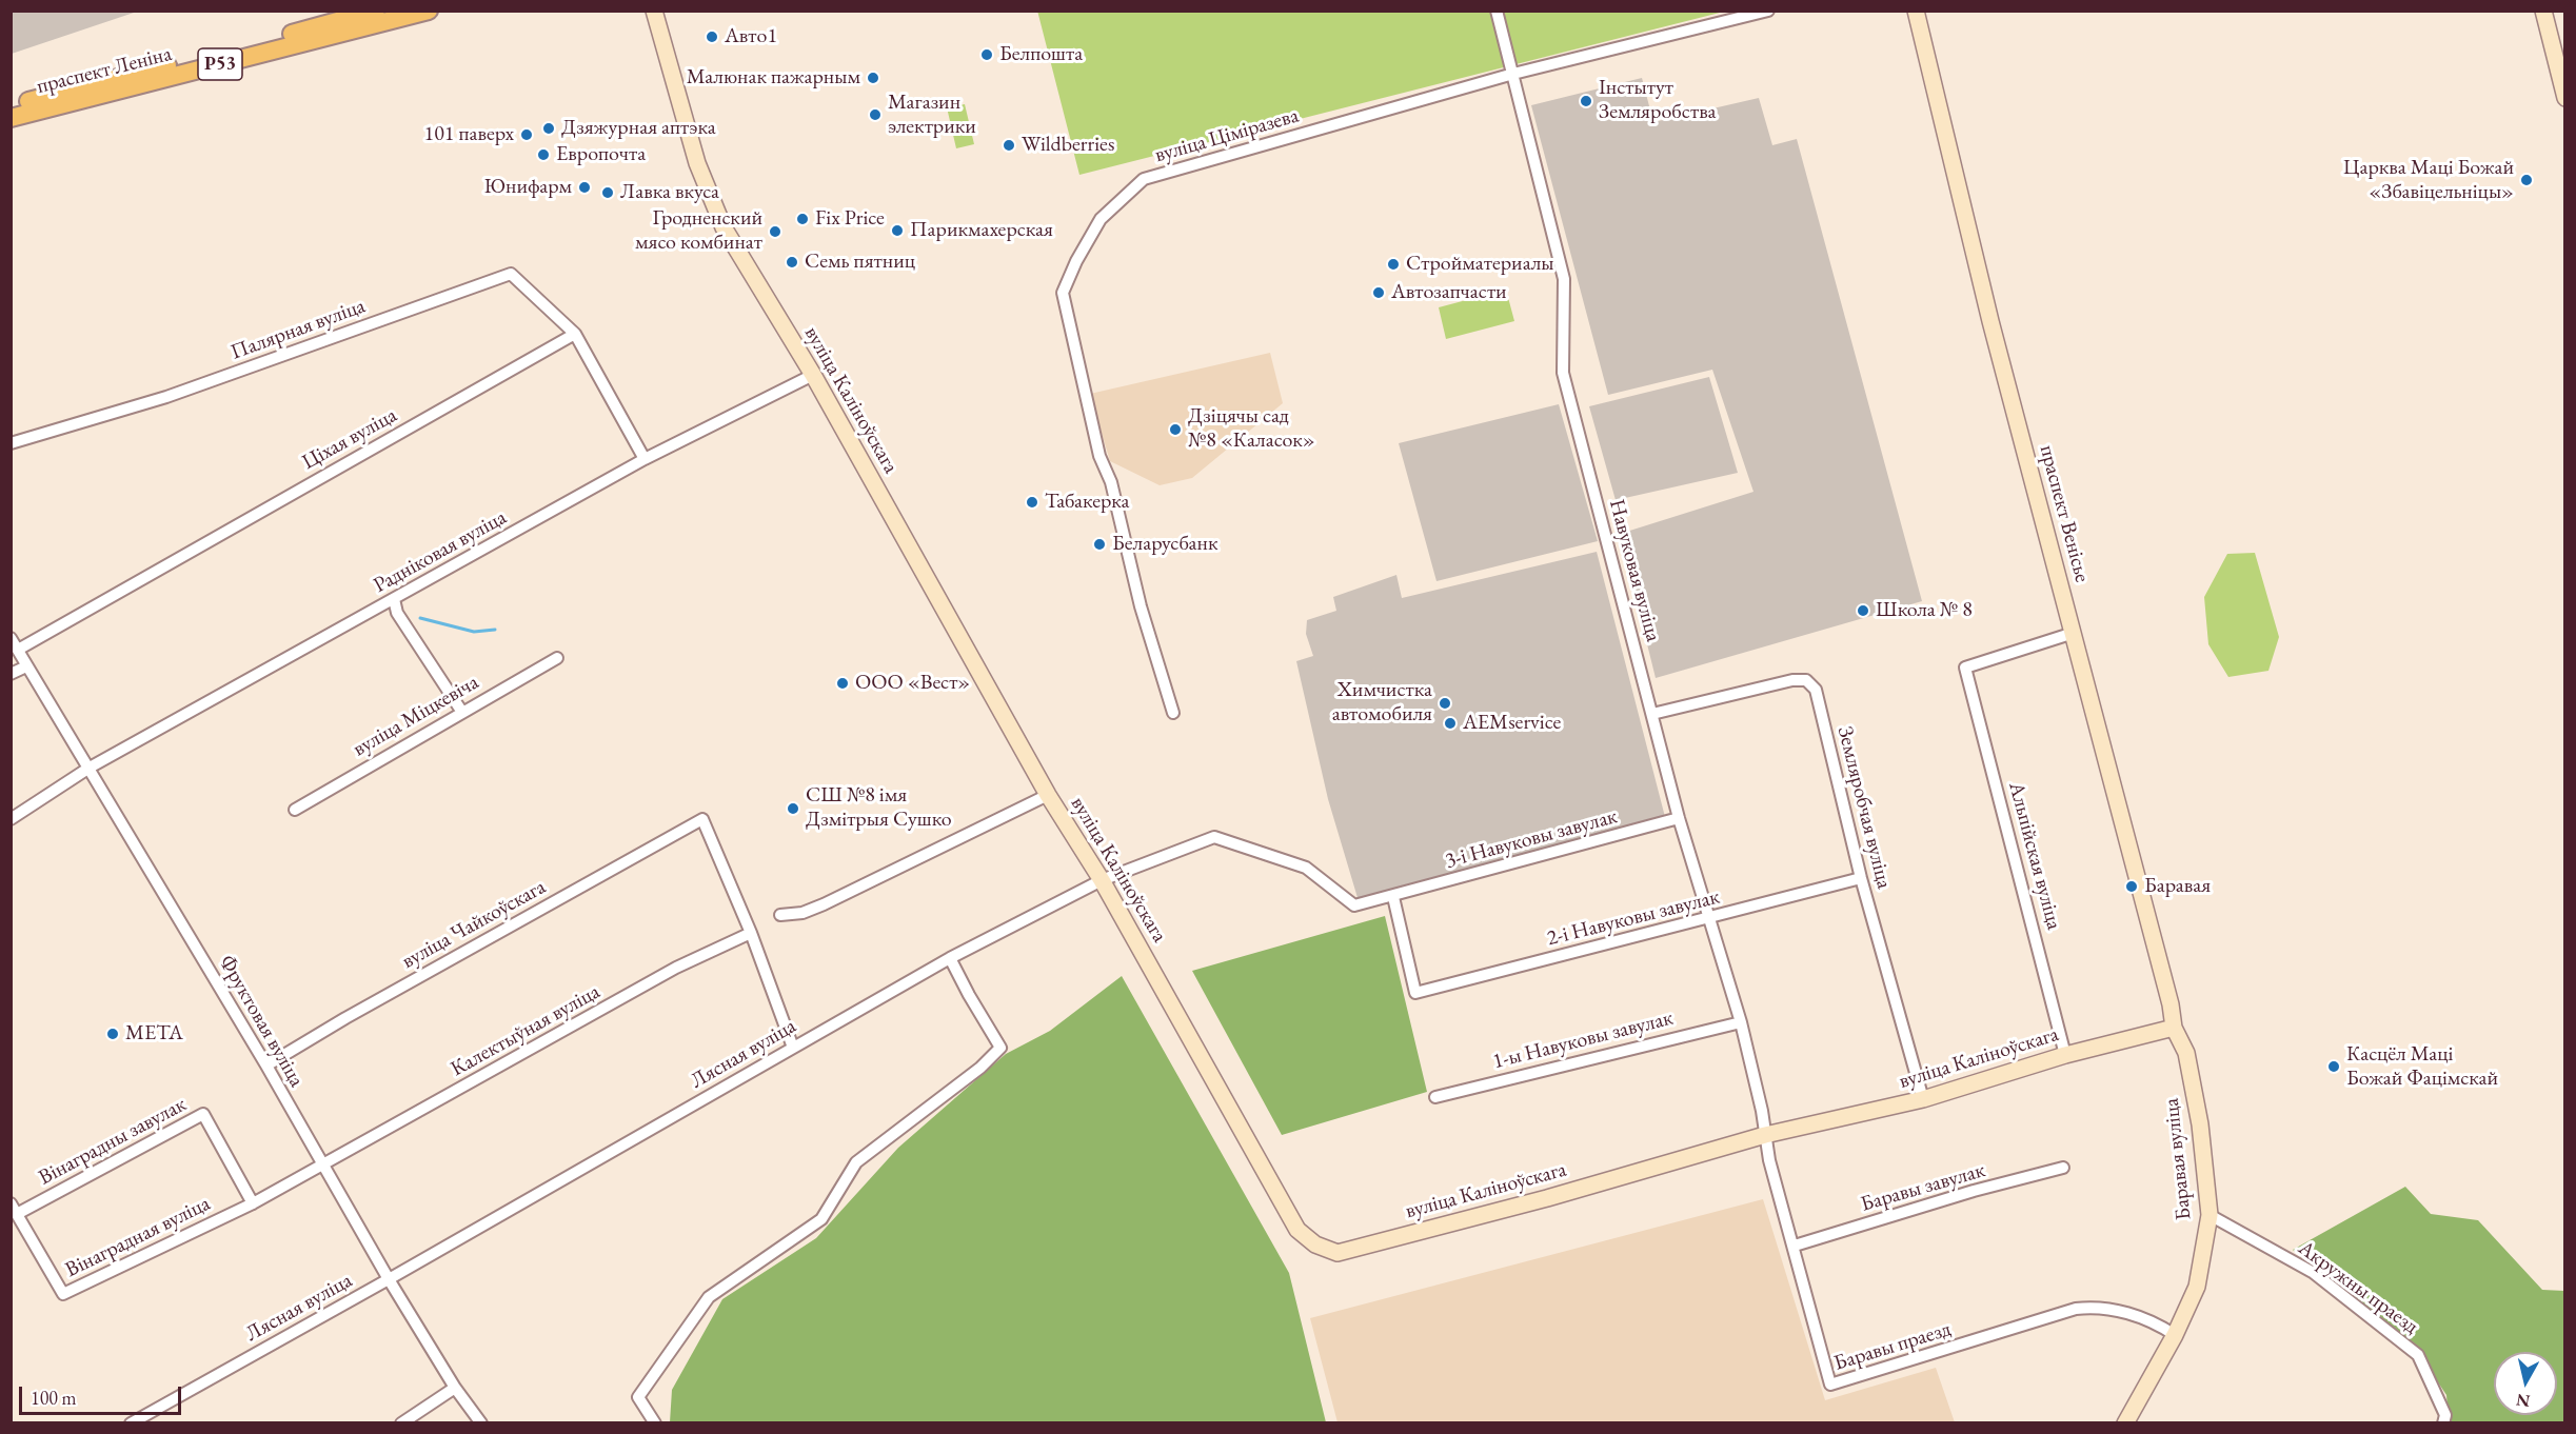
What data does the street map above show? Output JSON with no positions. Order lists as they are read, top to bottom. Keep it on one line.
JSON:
{"streets":{"main road":["Р53","праспект Леніна"],"street":["вуліца Ціміразева","Палярная вуліца","вуліца Каліноўскага","Ціхая вуліца","праспект Венісье","Радніковая вуліца","Навуковая вуліца","вуліца Міцкевіча","Земляробчая вуліца","3-і Навуковы завулак","Альпійская вуліца","2-і Навуковы завулак","вуліца Чайкоўскага","Фруктовая вуліца","Калектыўная вуліца","1-ы Навуковы завулак","Лясная вуліца","Вінаградны завулак","Баравая вуліца","Баравы завулак","Вінаградная вуліца","Акружны праезд","Баравы праезд"]},"crossings":[["вуліца Ціміразева","Навуковая вуліца"],["Палярная вуліца","Ціхая вуліца"],["вуліца Каліноўскага","праспект Венісье"],["вуліца Каліноўскага","Радніковая вуліца"],["вуліца Каліноўскага","Навуковая вуліца"],["вуліца Каліноўскага","Земляробчая вуліца"],["вуліца Каліноўскага","Альпійская вуліца"],["вуліца Каліноўскага","Лясная вуліца"],["вуліца Каліноўскага","Баравая вуліца"],["вуліца Каліноўскага","Баравы праезд"],["Ціхая вуліца","Фруктовая вуліца"],["праспект Венісье","Альпійская вуліца"],["праспект Венісье","Баравая вуліца"],["Радніковая вуліца","Фруктовая вуліца"],["Навуковая вуліца","Земляробчая вуліца"],["Навуковая вуліца","3-і Навуковы завулак"],["Навуковая вуліца","2-і Навуковы завулак"],["Навуковая вуліца","1-ы Навуковы завулак"],["Навуковая вуліца","Баравы праезд"],["Земляробчая вуліца","2-і Навуковы завулак"],["3-і Навуковы завулак","2-і Навуковы завулак"],["3-і Навуковы завулак","Лясная вуліца"],["2-і Навуковы завулак","Лясная вуліца"],["вуліца Чайкоўскага","Фруктовая вуліца"],["вуліца Чайкоўскага","Калектыўная вуліца"],["Фруктовая вуліца","Калектыўная вуліца"],["Фруктовая вуліца","Лясная вуліца"],["Фруктовая вуліца","Вінаградная вуліца"],["Калектыўная вуліца","Вінаградная вуліца"],["Вінаградны завулак","Вінаградная вуліца"],["Баравая вуліца","Акружны праезд"],["Баравая вуліца","Баравы праезд"],["Баравы завулак","Баравы праезд"]],"places":["Авто1","Белпошта","Малюнак пажарным","Інстытут Земляробства","Магазин электрики","Дзяжурная аптэка","101 паверх","Wildberries","Европочта","Царква Маці Божай «Збавіцельніцы»","Юнифарм","Лавка вкуса","Fix Price","Парикмахерская","Гродненский мясо комбинат","Семь пятниц","Стройматериалы","Автозапчасти","Дзіцячы сад №8 «Каласок»","Табакерка","Беларусбанк","Школа № 8","ООО «Вест»","Химчистка автомобиля","AEMservice","СШ №8 імя Дзмітрыя Сушко","Баравая","МЕТА","Касцёл Маці Божай Фацімскай"],"scale_bar":"100 m","north":"bottom"}
